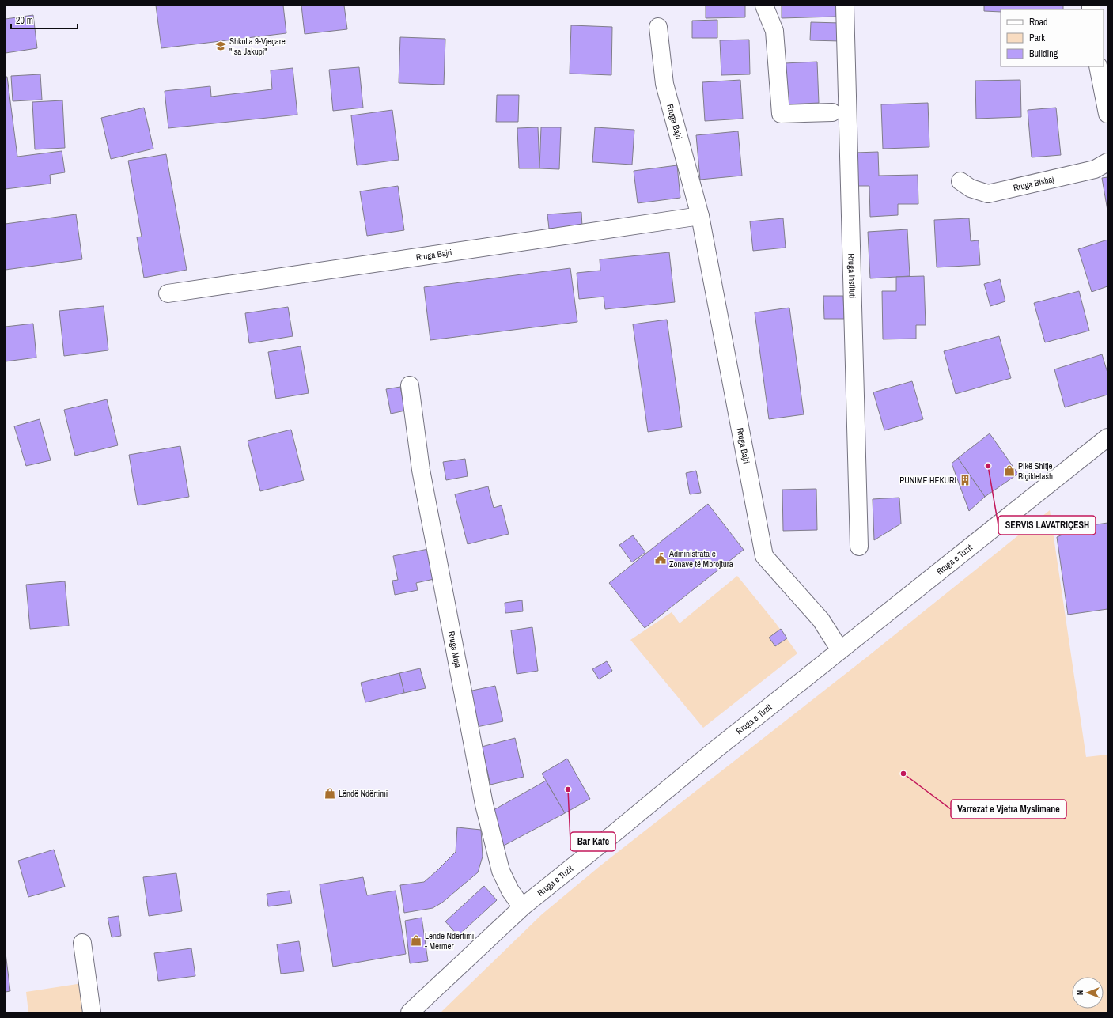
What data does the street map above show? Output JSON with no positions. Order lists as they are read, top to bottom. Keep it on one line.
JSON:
{"streets":{"street":["Rruga Bajri","Rruga Bishaj","Rruga Instituti","Rruga e Tuzit","Rruga Muja"]},"crossings":[["Rruga Bajri","Rruga e Tuzit"],["Rruga e Tuzit","Rruga Muja"]],"places":{"school or university":["Shkolla 9-Vjeçare \"Isa Jakupi\""],"other":["SERVIS LAVATRIÇESH","Varrezat e Vjetra Myslimane","Bar Kafe"],"shop":["Pikë Shitje Biçikletash","Lëndë Ndërtimi","Lëndë Ndërtimi - Mermer"],"building":["PUNIME HEKURI"],"public building":["Administrata e Zonave të Mbrojtura"]},"legend":["Road","Park","Building"],"scale_bar":"20 m","north":"left"}
